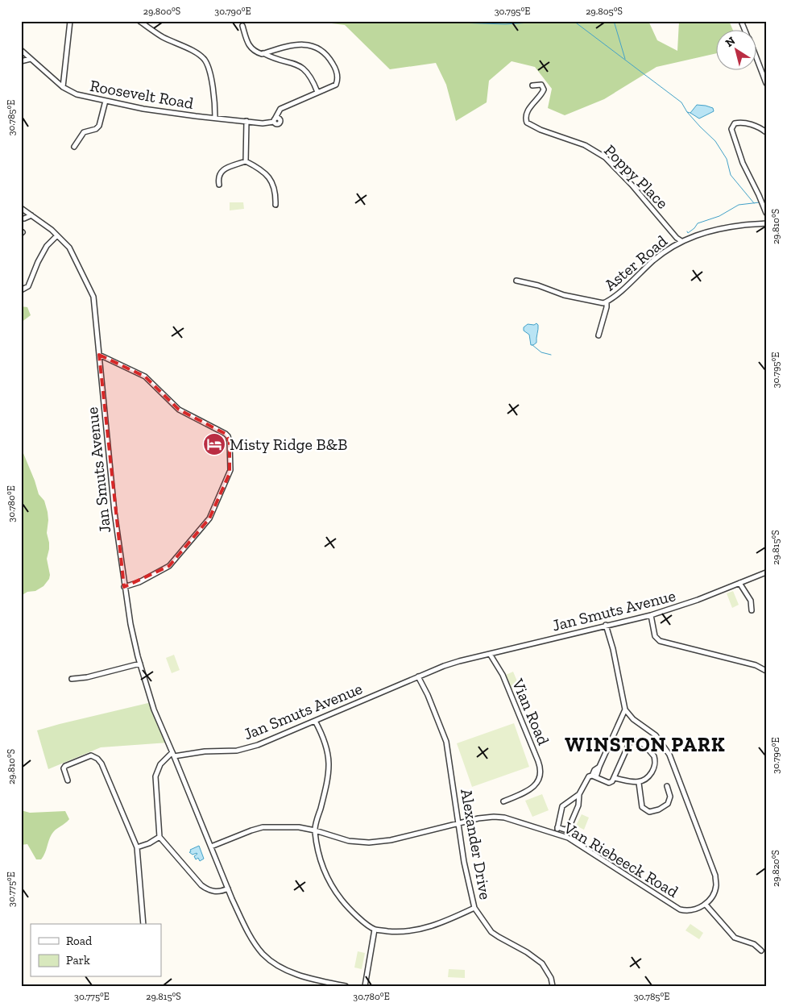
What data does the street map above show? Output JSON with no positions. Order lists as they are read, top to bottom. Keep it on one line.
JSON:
{"streets":{"street":["Roosevelt Road","Poppy Place","Aster Road","Jan Smuts Avenue","Vian Road","Alexander Drive","Van Riebeeck Road"]},"crossings":[["Poppy Place","Aster Road"],["Jan Smuts Avenue","Vian Road"],["Jan Smuts Avenue","Alexander Drive"],["Alexander Drive","Van Riebeeck Road"]],"districts":["WINSTON PARK"],"places":{"hotel":["Misty Ridge B&B"]},"legend":["Road","Park"],"north":"top left","coordinates":["29.800°S","30.790°E","30.795°E","29.805°S","30.785°E","29.810°S","30.780°E","29.815°S","29.820°S","30.775°E"]}
